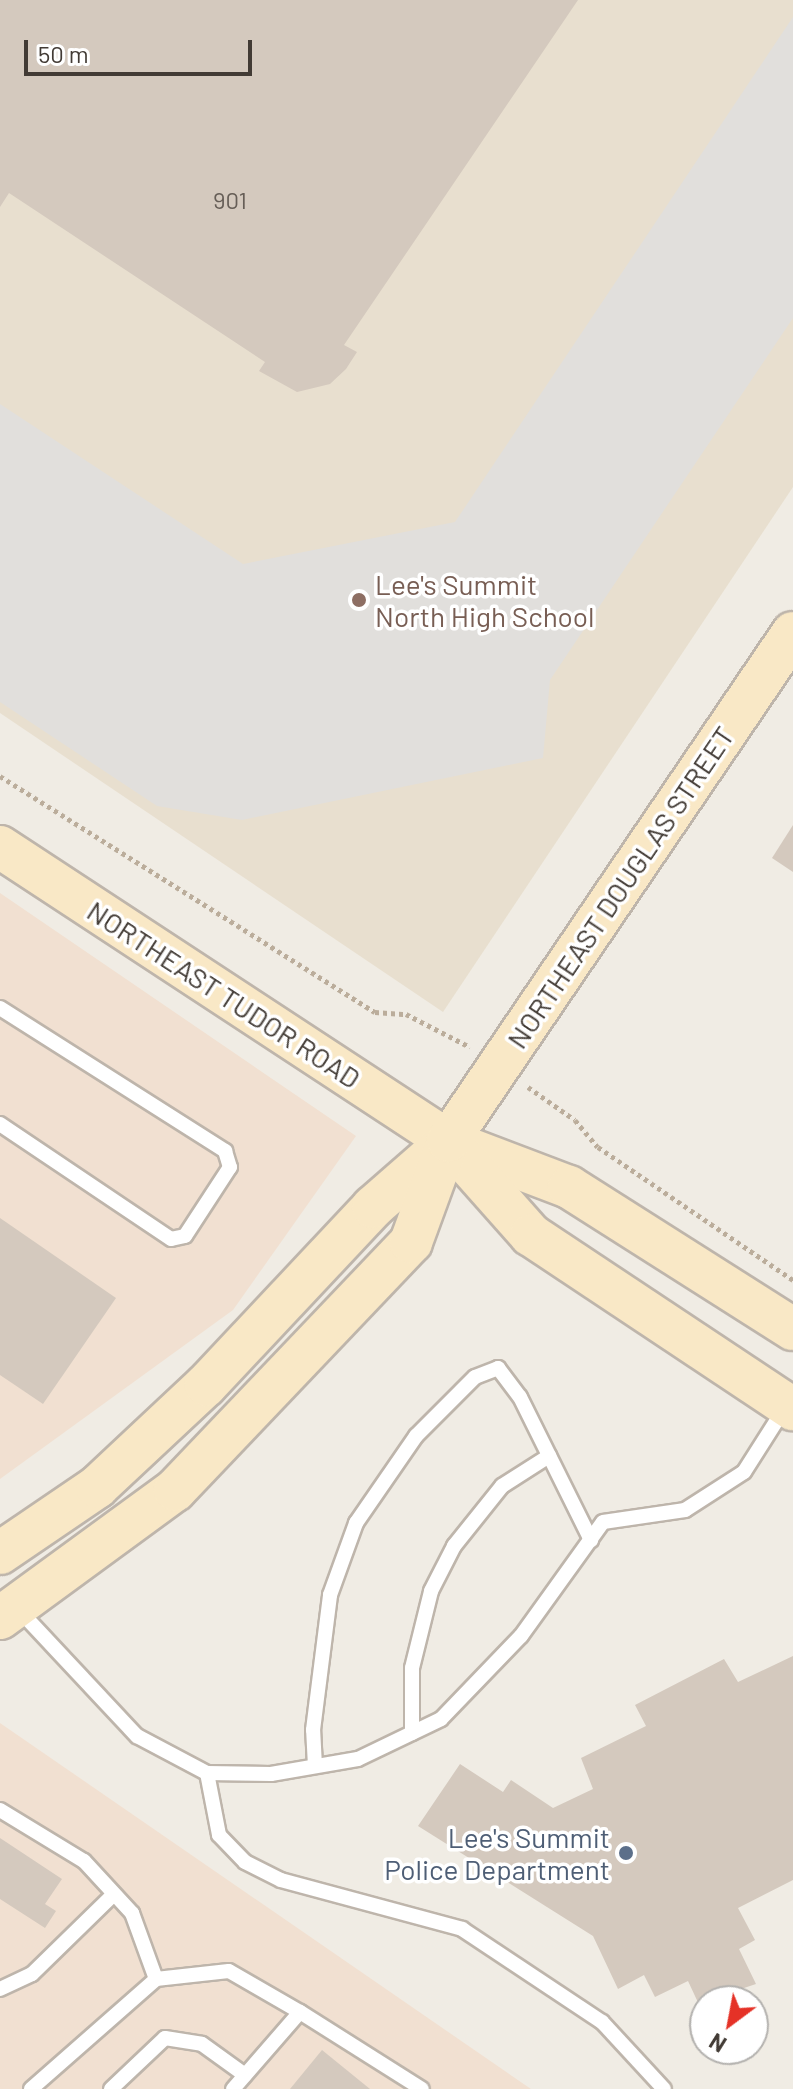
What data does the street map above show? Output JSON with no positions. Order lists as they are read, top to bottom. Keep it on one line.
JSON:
{"streets":{"main road":["NORTHEAST DOUGLAS STREET","NORTHEAST TUDOR ROAD"]},"crossings":[["NORTHEAST DOUGLAS STREET","NORTHEAST TUDOR ROAD"]],"places":["Lee's Summit North High School","Lee's Summit Police Department"],"house_numbers":["901"],"scale_bar":"50 m","north":"bottom left"}
